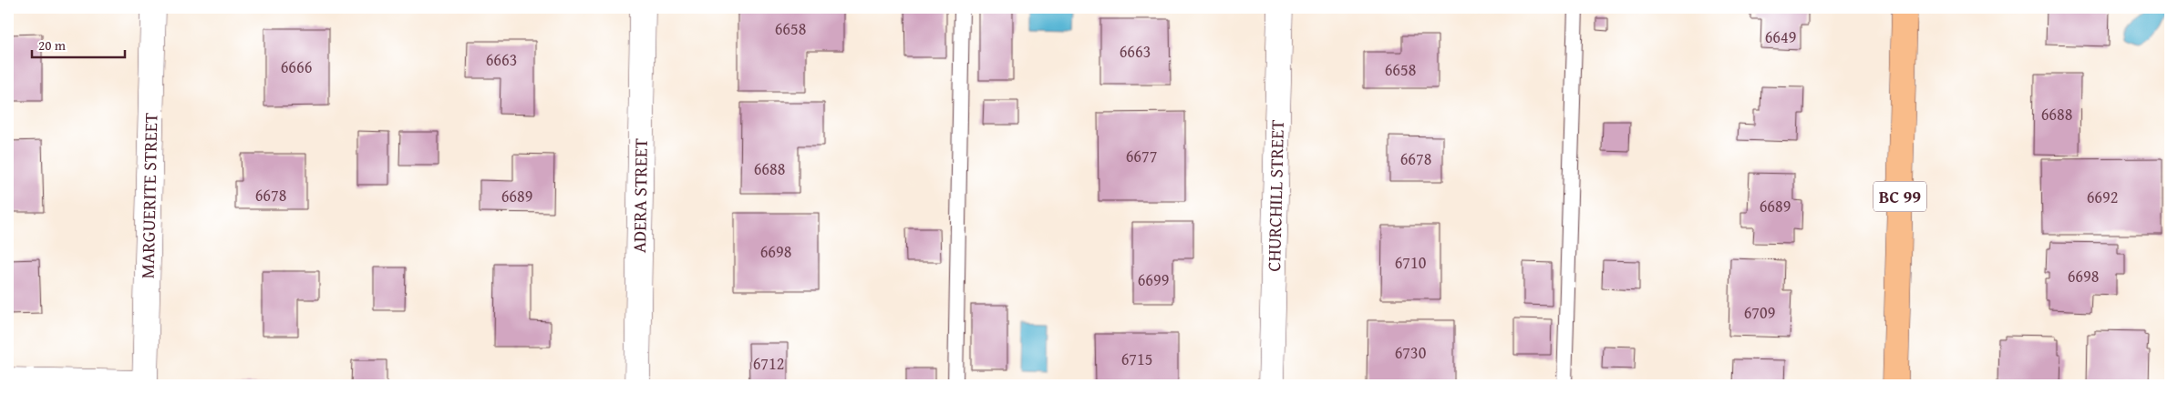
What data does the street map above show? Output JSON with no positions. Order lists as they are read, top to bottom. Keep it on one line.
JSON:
{"streets":{"highway":["BC 99"],"street":["MARGUERITE STREET","ADERA STREET","CHURCHILL STREET"]},"house_numbers":["6658","6649","6663","6663","6666","6658","6688","6677","6678","6688","6678","6689","6692","6689","6698","6710","6698","6699","6709","6730","6715","6712"],"scale_bar":"20 m"}
